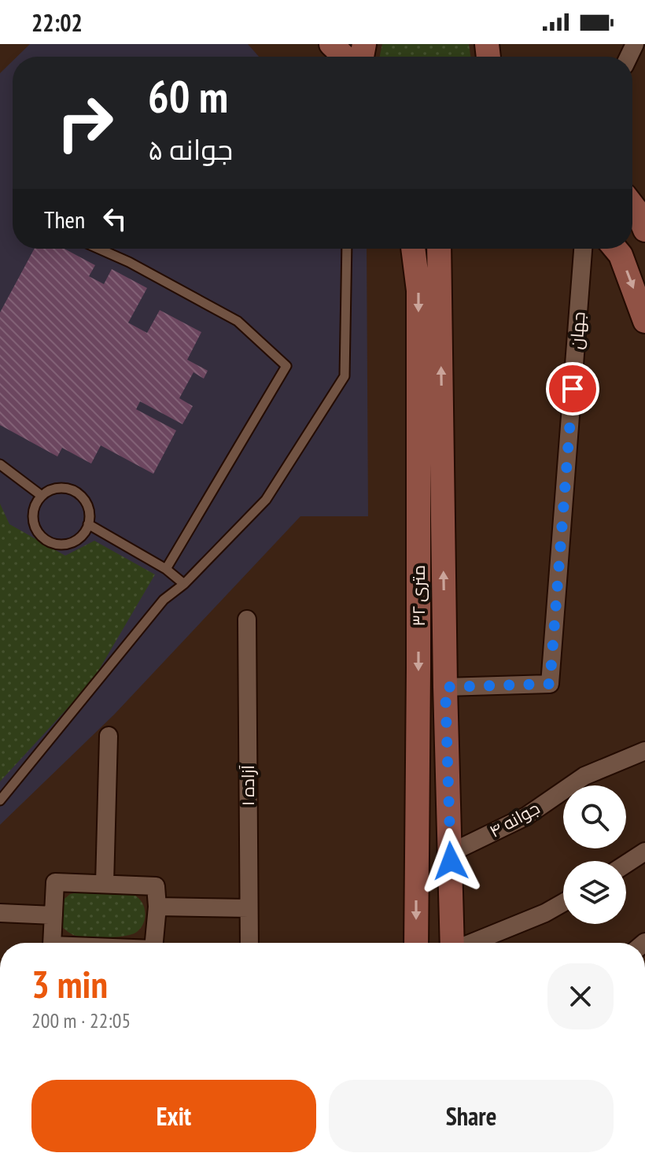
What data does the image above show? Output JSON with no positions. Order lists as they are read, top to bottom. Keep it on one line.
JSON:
{"streets":{"main road":["۳۲ متری"],"street":["جهان","آزاده ۱","جوانه ۴"]},"crossings":[["جهان","۳۲ متری"],["۳۲ متری","جوانه ۴"]],"page":{"status":"22:02","turn":["60 m","جوانه ۵"],"then":"Then","heading":["3 min","200 m · 22:05"],"buttons":["Exit","Share"]}}
